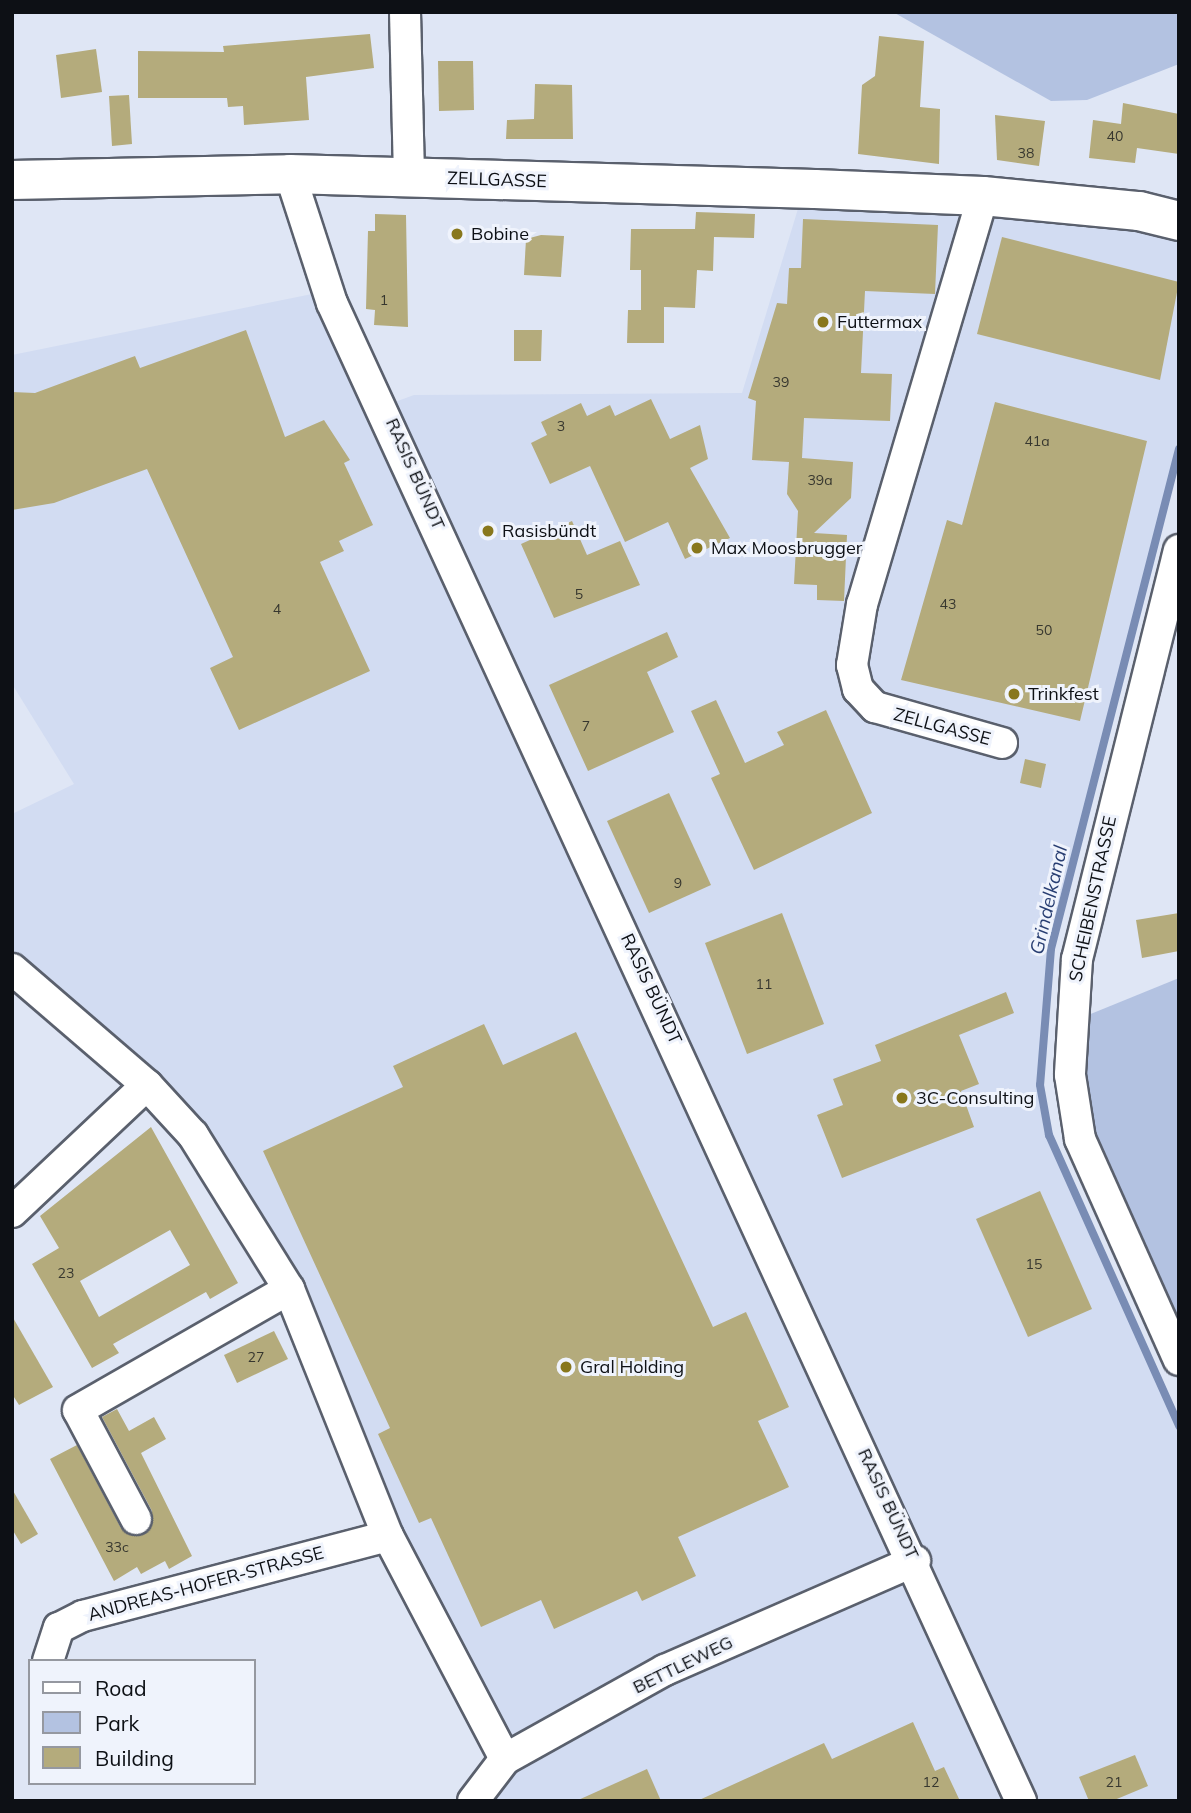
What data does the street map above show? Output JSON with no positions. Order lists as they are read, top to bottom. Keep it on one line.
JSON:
{"streets":{"main road":["ZELLGASSE"],"street":["RASIS BÜNDT","SCHEIBENSTRASSE","ANDREAS-HOFER-STRASSE","BETTLEWEG"]},"crossings":[["ZELLGASSE","RASIS BÜNDT"],["RASIS BÜNDT","BETTLEWEG"]],"water":["Grindelkanal"],"places":["Bobine","Futtermax","Rasisbündt","Max Moosbrugger","Trinkfest","3C-Consulting","Gral Holding"],"house_numbers":["40","38","1","39","3","41a","39a","5","43","4","50","7","9","11","15","23","27","33c","12","21"],"legend":["Road","Park","Building"]}
